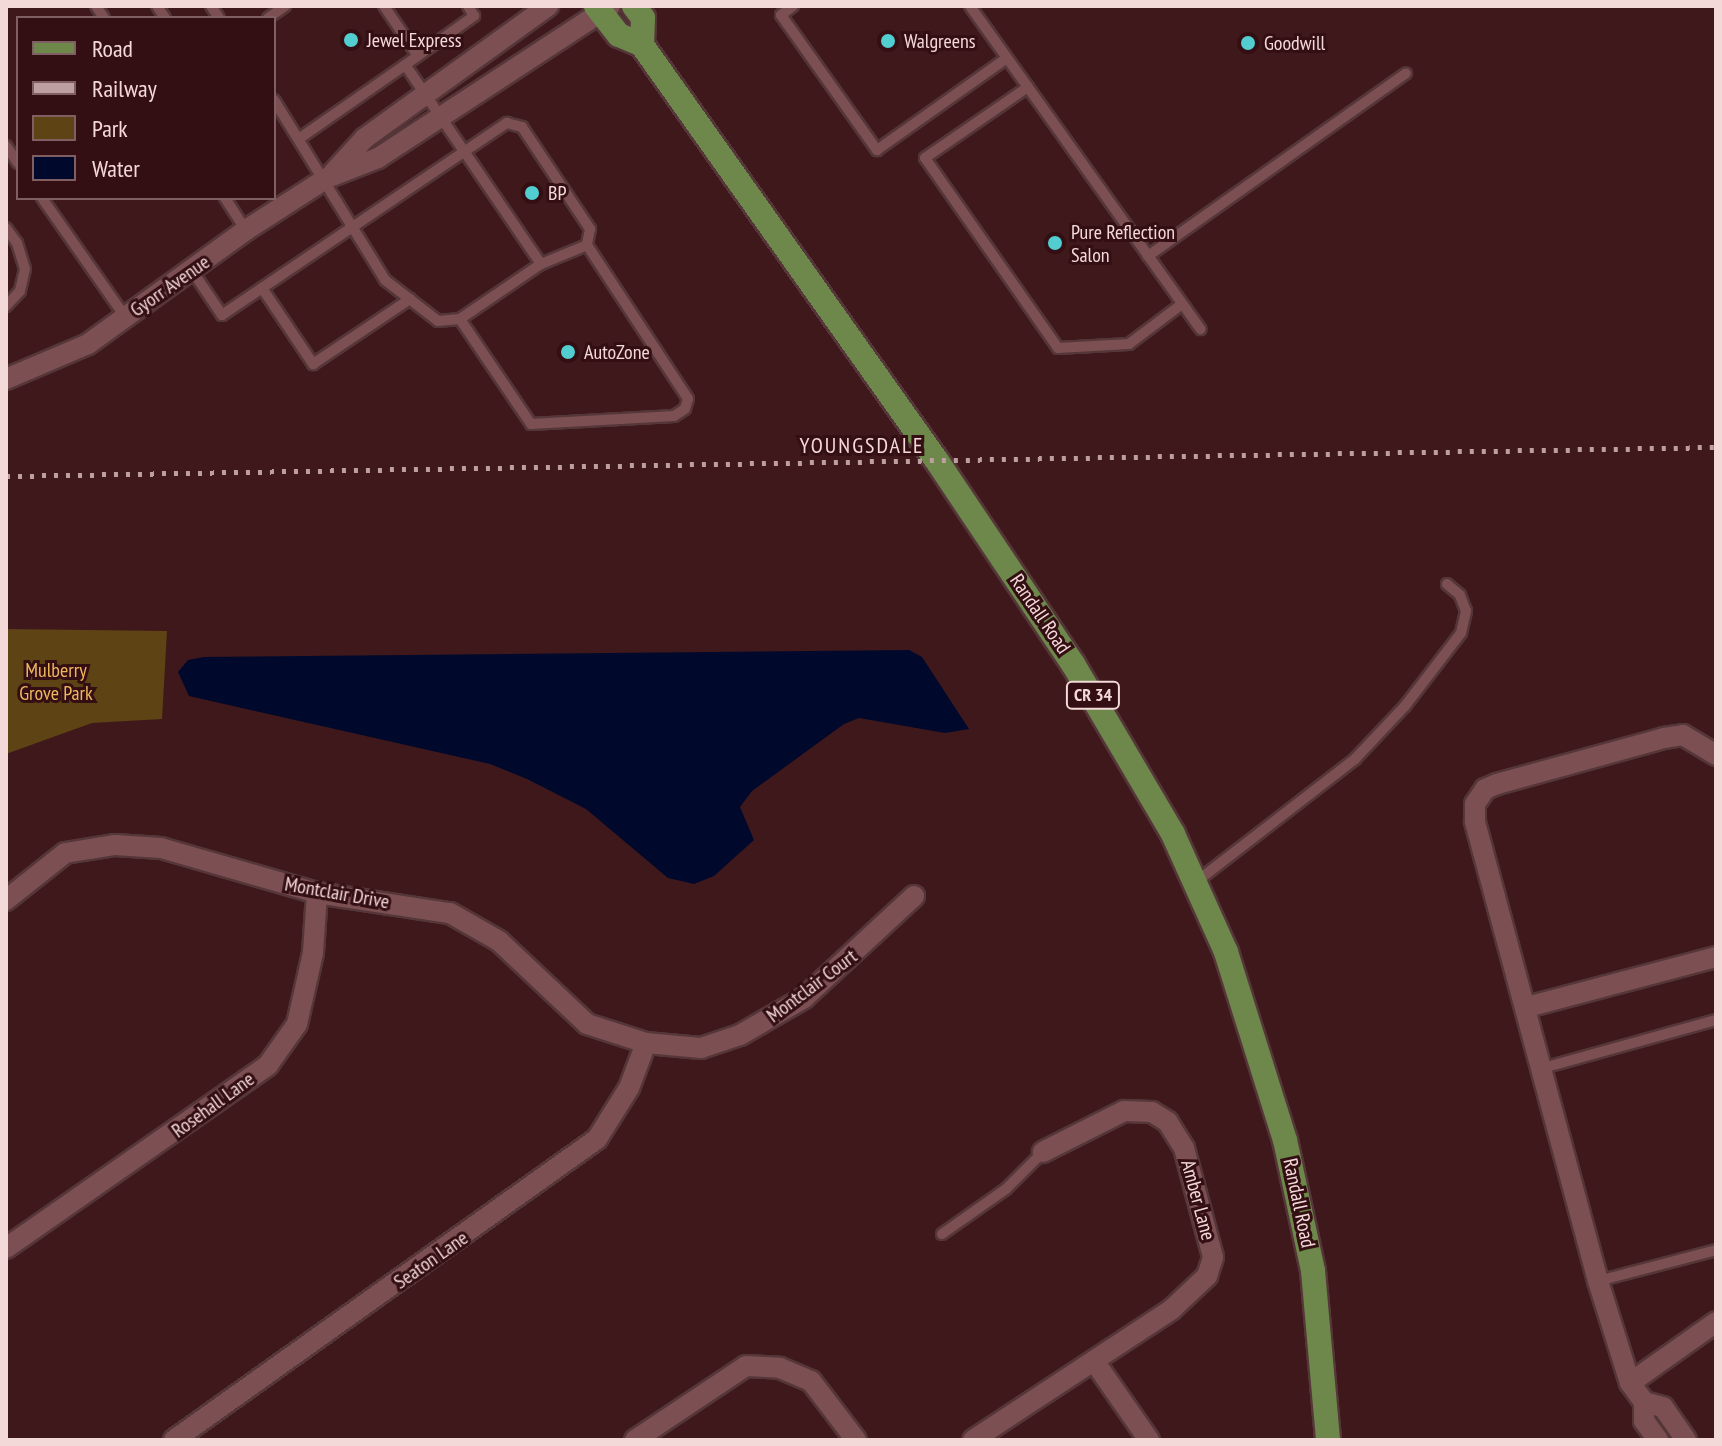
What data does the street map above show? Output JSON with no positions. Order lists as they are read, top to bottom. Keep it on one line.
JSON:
{"streets":{"main road":["Randall Road","CR 34"],"street":["Gyorr Avenue","Montclair Drive","Montclair Court","Rosehall Lane","Amber Lane","Seaton Lane"]},"crossings":[["Gyorr Avenue","Randall Road"],["Montclair Drive","Montclair Court"],["Montclair Drive","Rosehall Lane"],["Montclair Drive","Seaton Lane"],["Montclair Court","Seaton Lane"]],"districts":["YOUNGSDALE"],"parks":["Mulberry Grove Park"],"places":["Jewel Express","Walgreens","Goodwill","BP","Pure Reflection Salon","AutoZone"],"legend":["Road","Railway","Park","Water"]}
